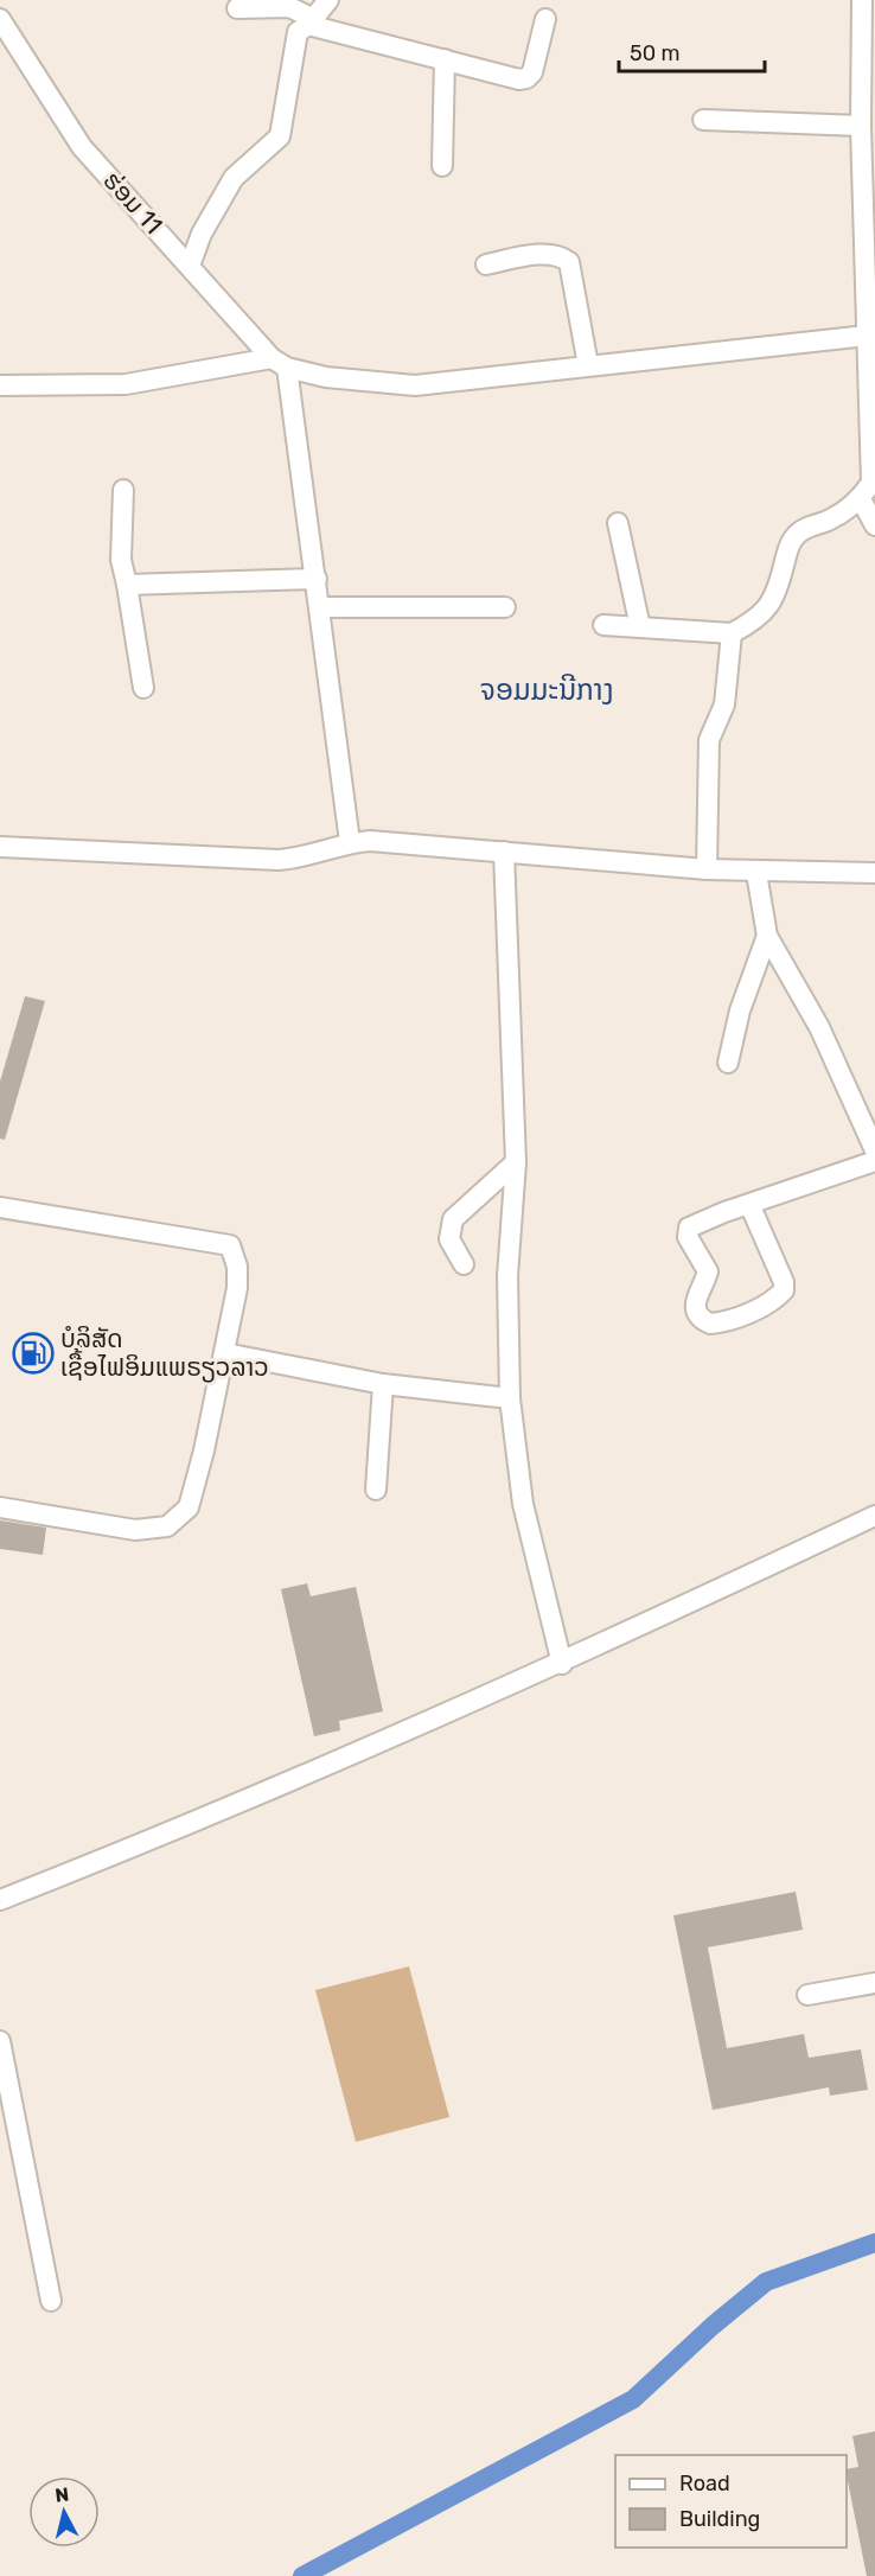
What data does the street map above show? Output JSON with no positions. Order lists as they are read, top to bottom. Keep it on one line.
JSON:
{"streets":{"street":["ຮ່ອມ 11"]},"districts":["ຈອມມະນີກາງ"],"places":{"fuel station":["ບໍລິສັດ ເຊື້ອໄຟອິມແພຣຽວລາວ"]},"legend":["Road","Building"],"scale_bar":"50 m","north":"top"}
